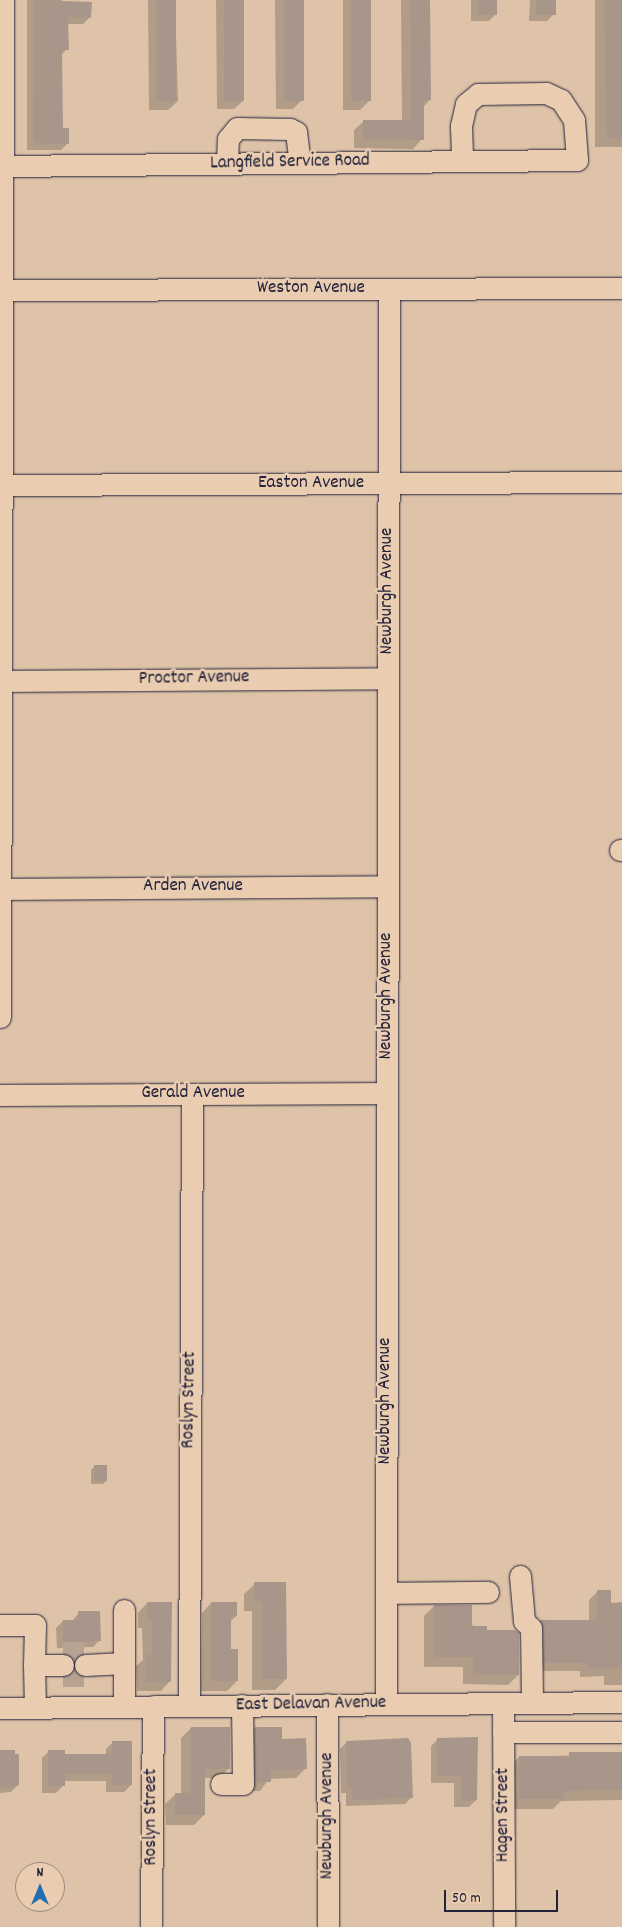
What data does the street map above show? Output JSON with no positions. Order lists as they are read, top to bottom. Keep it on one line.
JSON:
{"streets":{"street":["Langfield Service Road","Weston Avenue","Easton Avenue","Newburgh Avenue","Proctor Avenue","Arden Avenue","Gerald Avenue","Roslyn Street","East Delavan Avenue","Hagen Street"]},"crossings":[["Weston Avenue","Newburgh Avenue"],["Easton Avenue","Newburgh Avenue"],["Newburgh Avenue","Proctor Avenue"],["Newburgh Avenue","Arden Avenue"],["Newburgh Avenue","Gerald Avenue"],["Newburgh Avenue","East Delavan Avenue"],["Gerald Avenue","Roslyn Street"],["Roslyn Street","East Delavan Avenue"],["East Delavan Avenue","Hagen Street"]],"scale_bar":"50 m","north":"top"}
